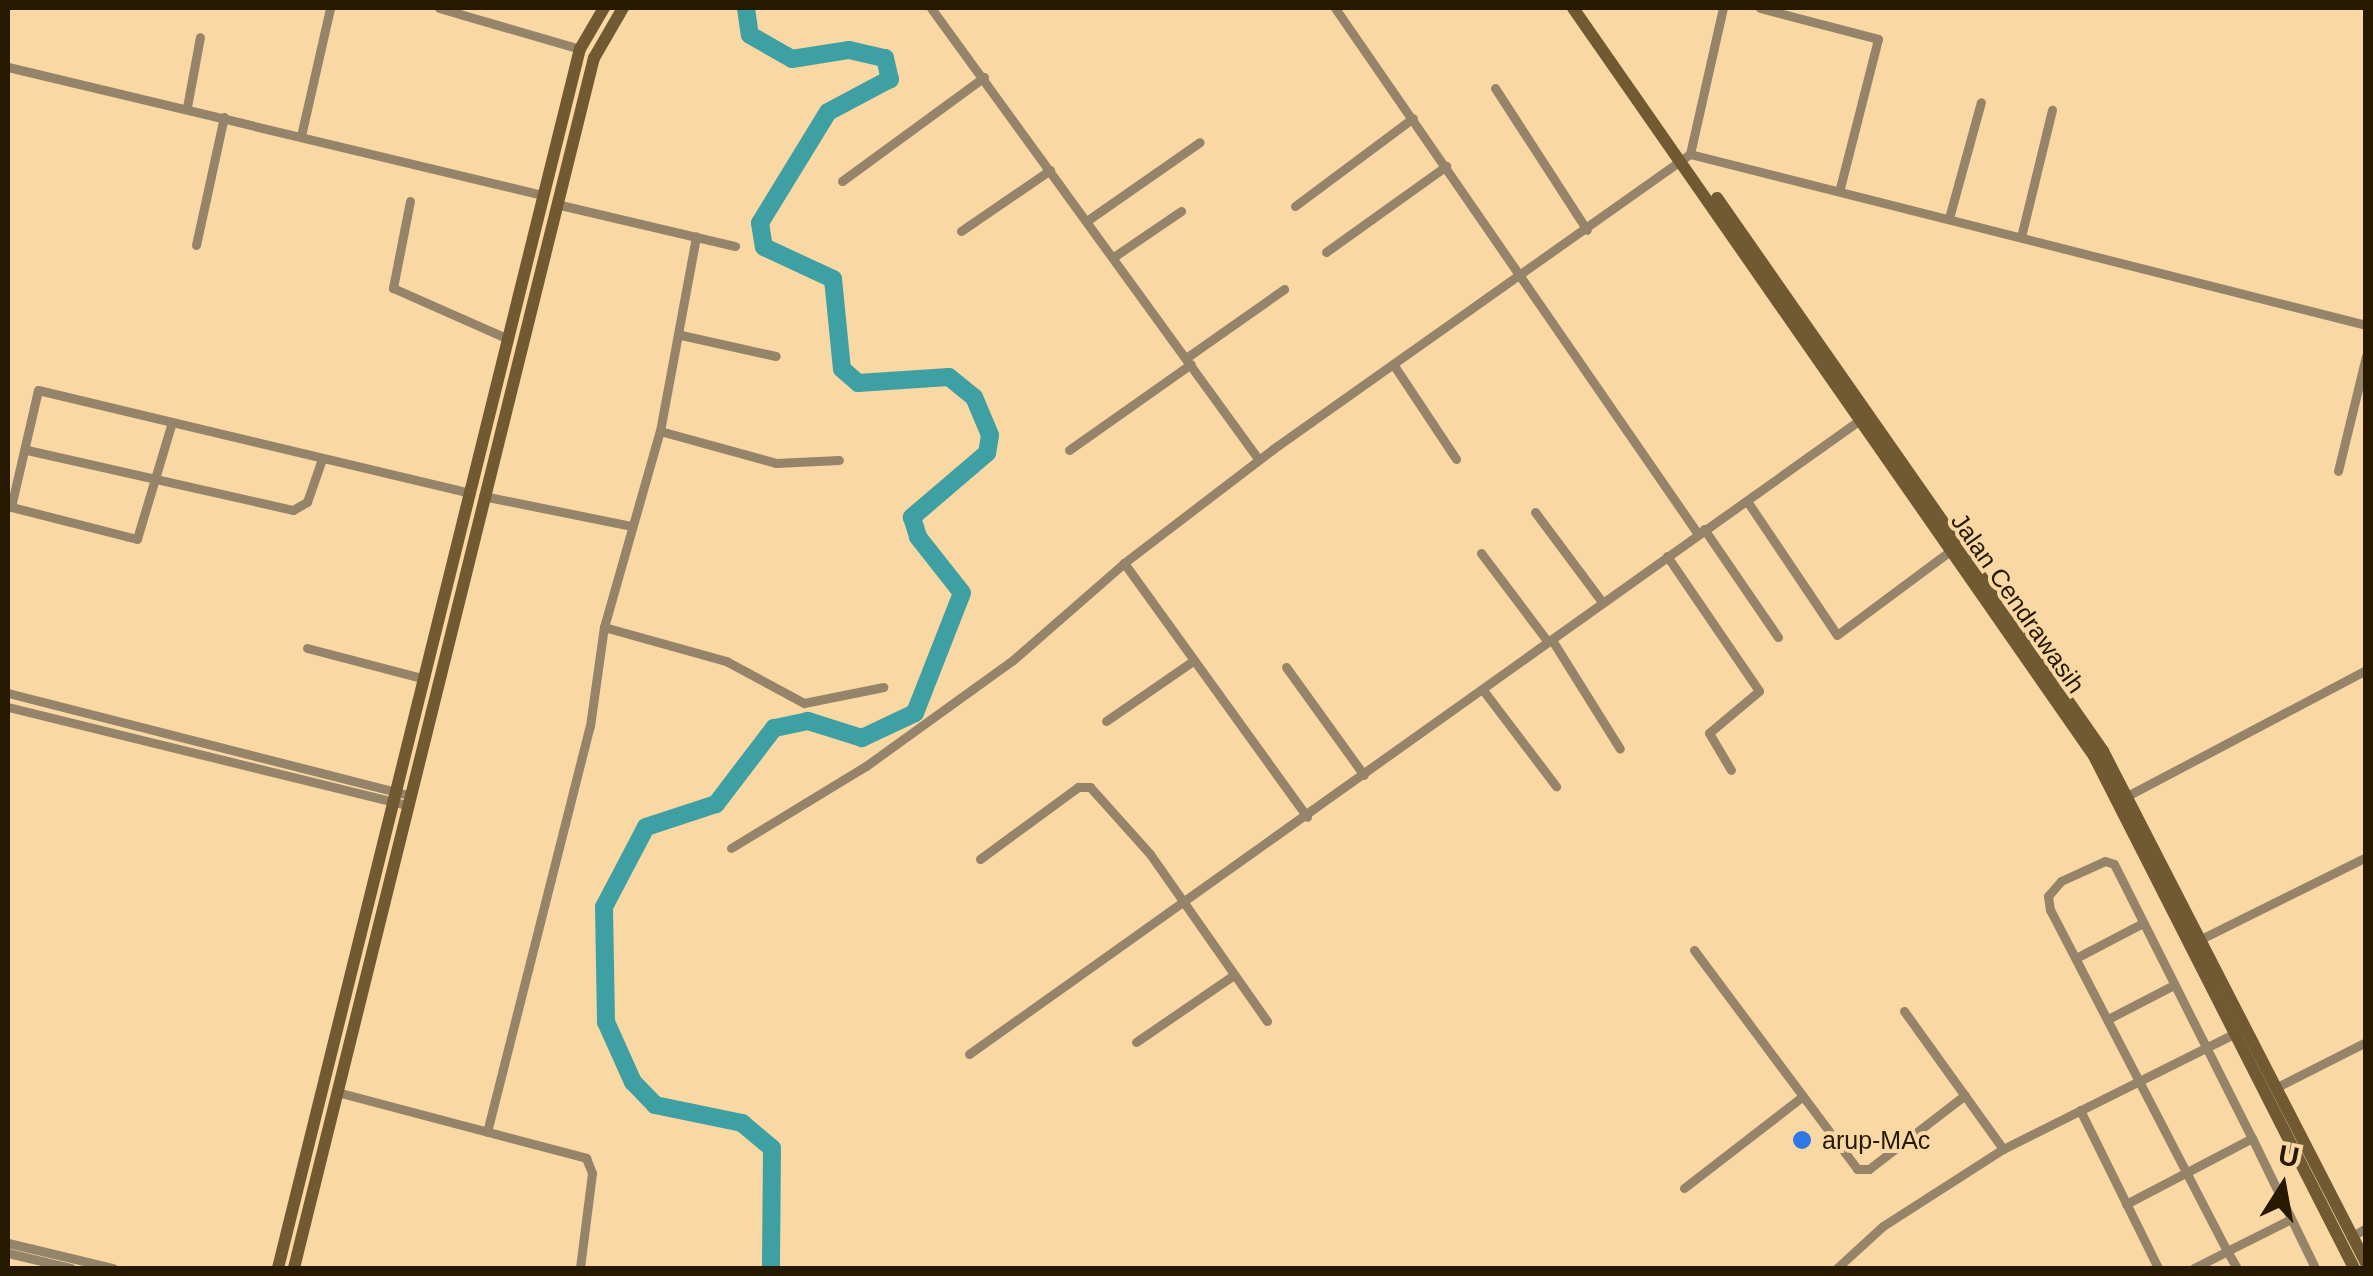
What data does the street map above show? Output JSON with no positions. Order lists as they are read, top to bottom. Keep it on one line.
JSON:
{"streets":{"main road":["Jalan Cendrawasih"]},"places":["arup-MAc"],"north":"top"}
